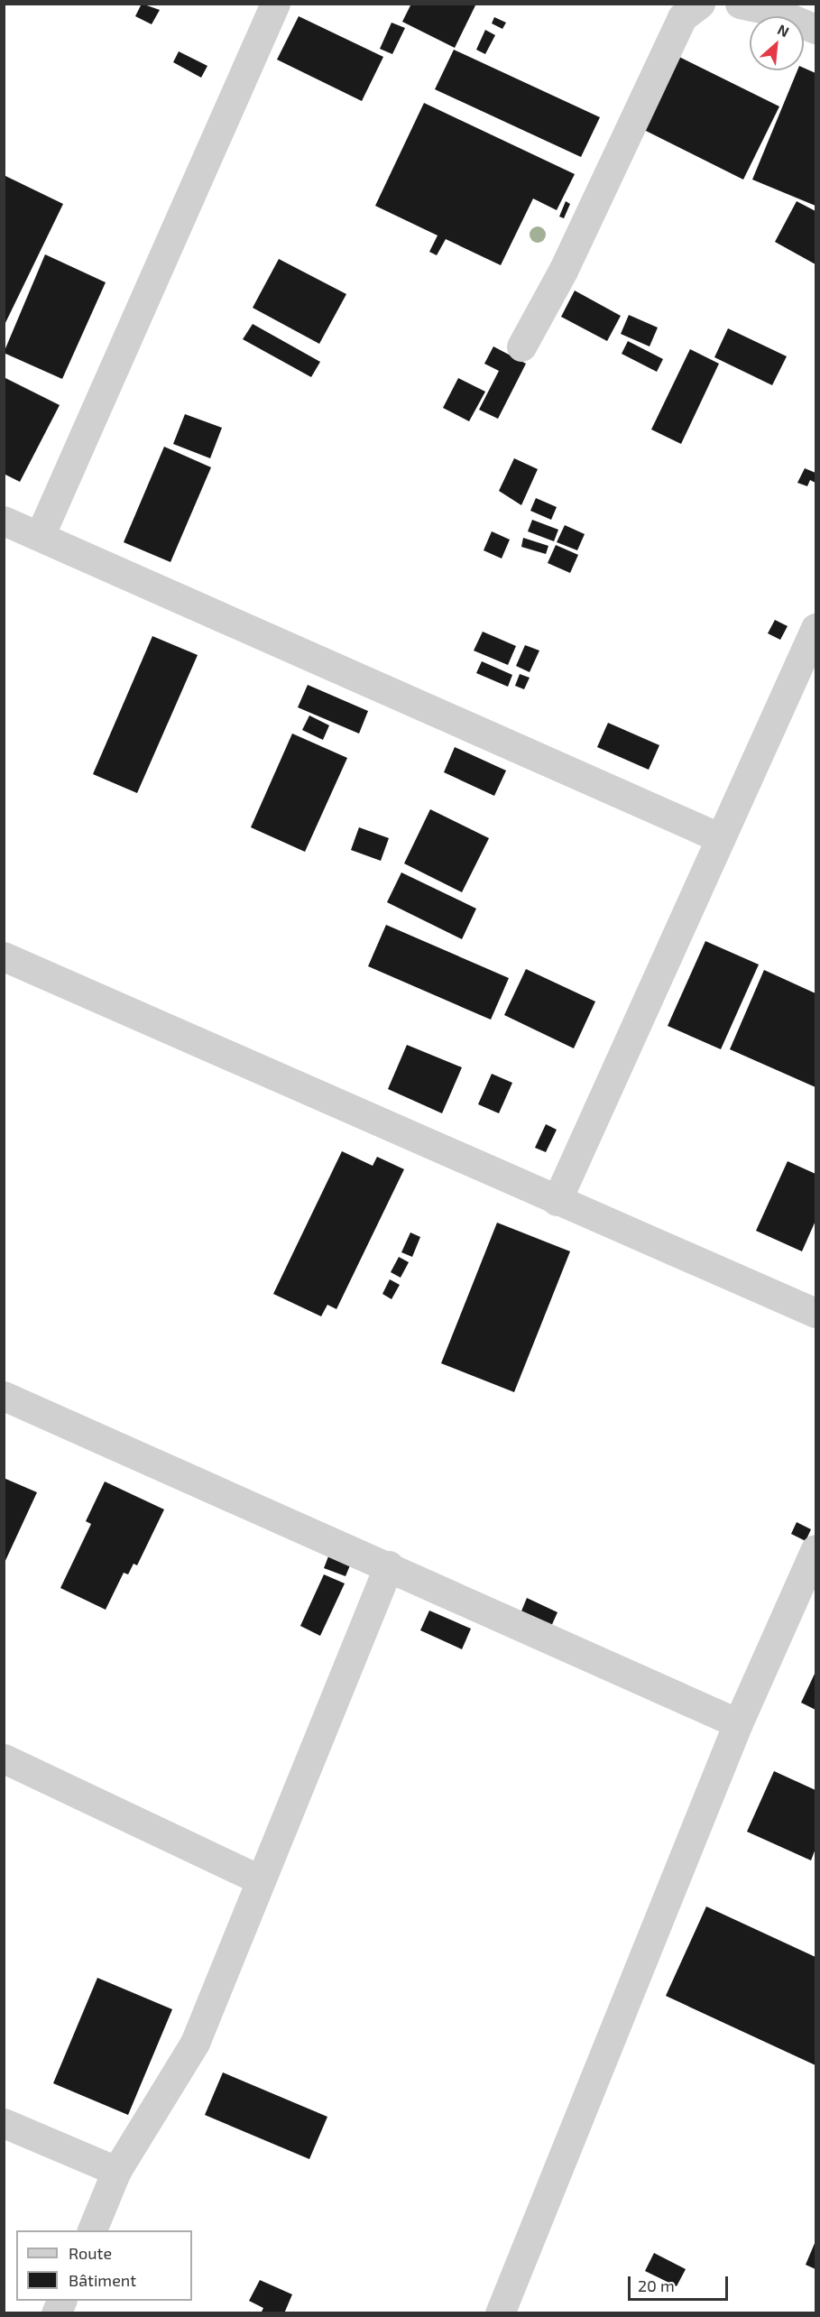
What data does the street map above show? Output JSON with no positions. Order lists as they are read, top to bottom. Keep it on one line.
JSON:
{"legend":["Route","Bâtiment"],"scale_bar":"20 m","north":"top right"}
